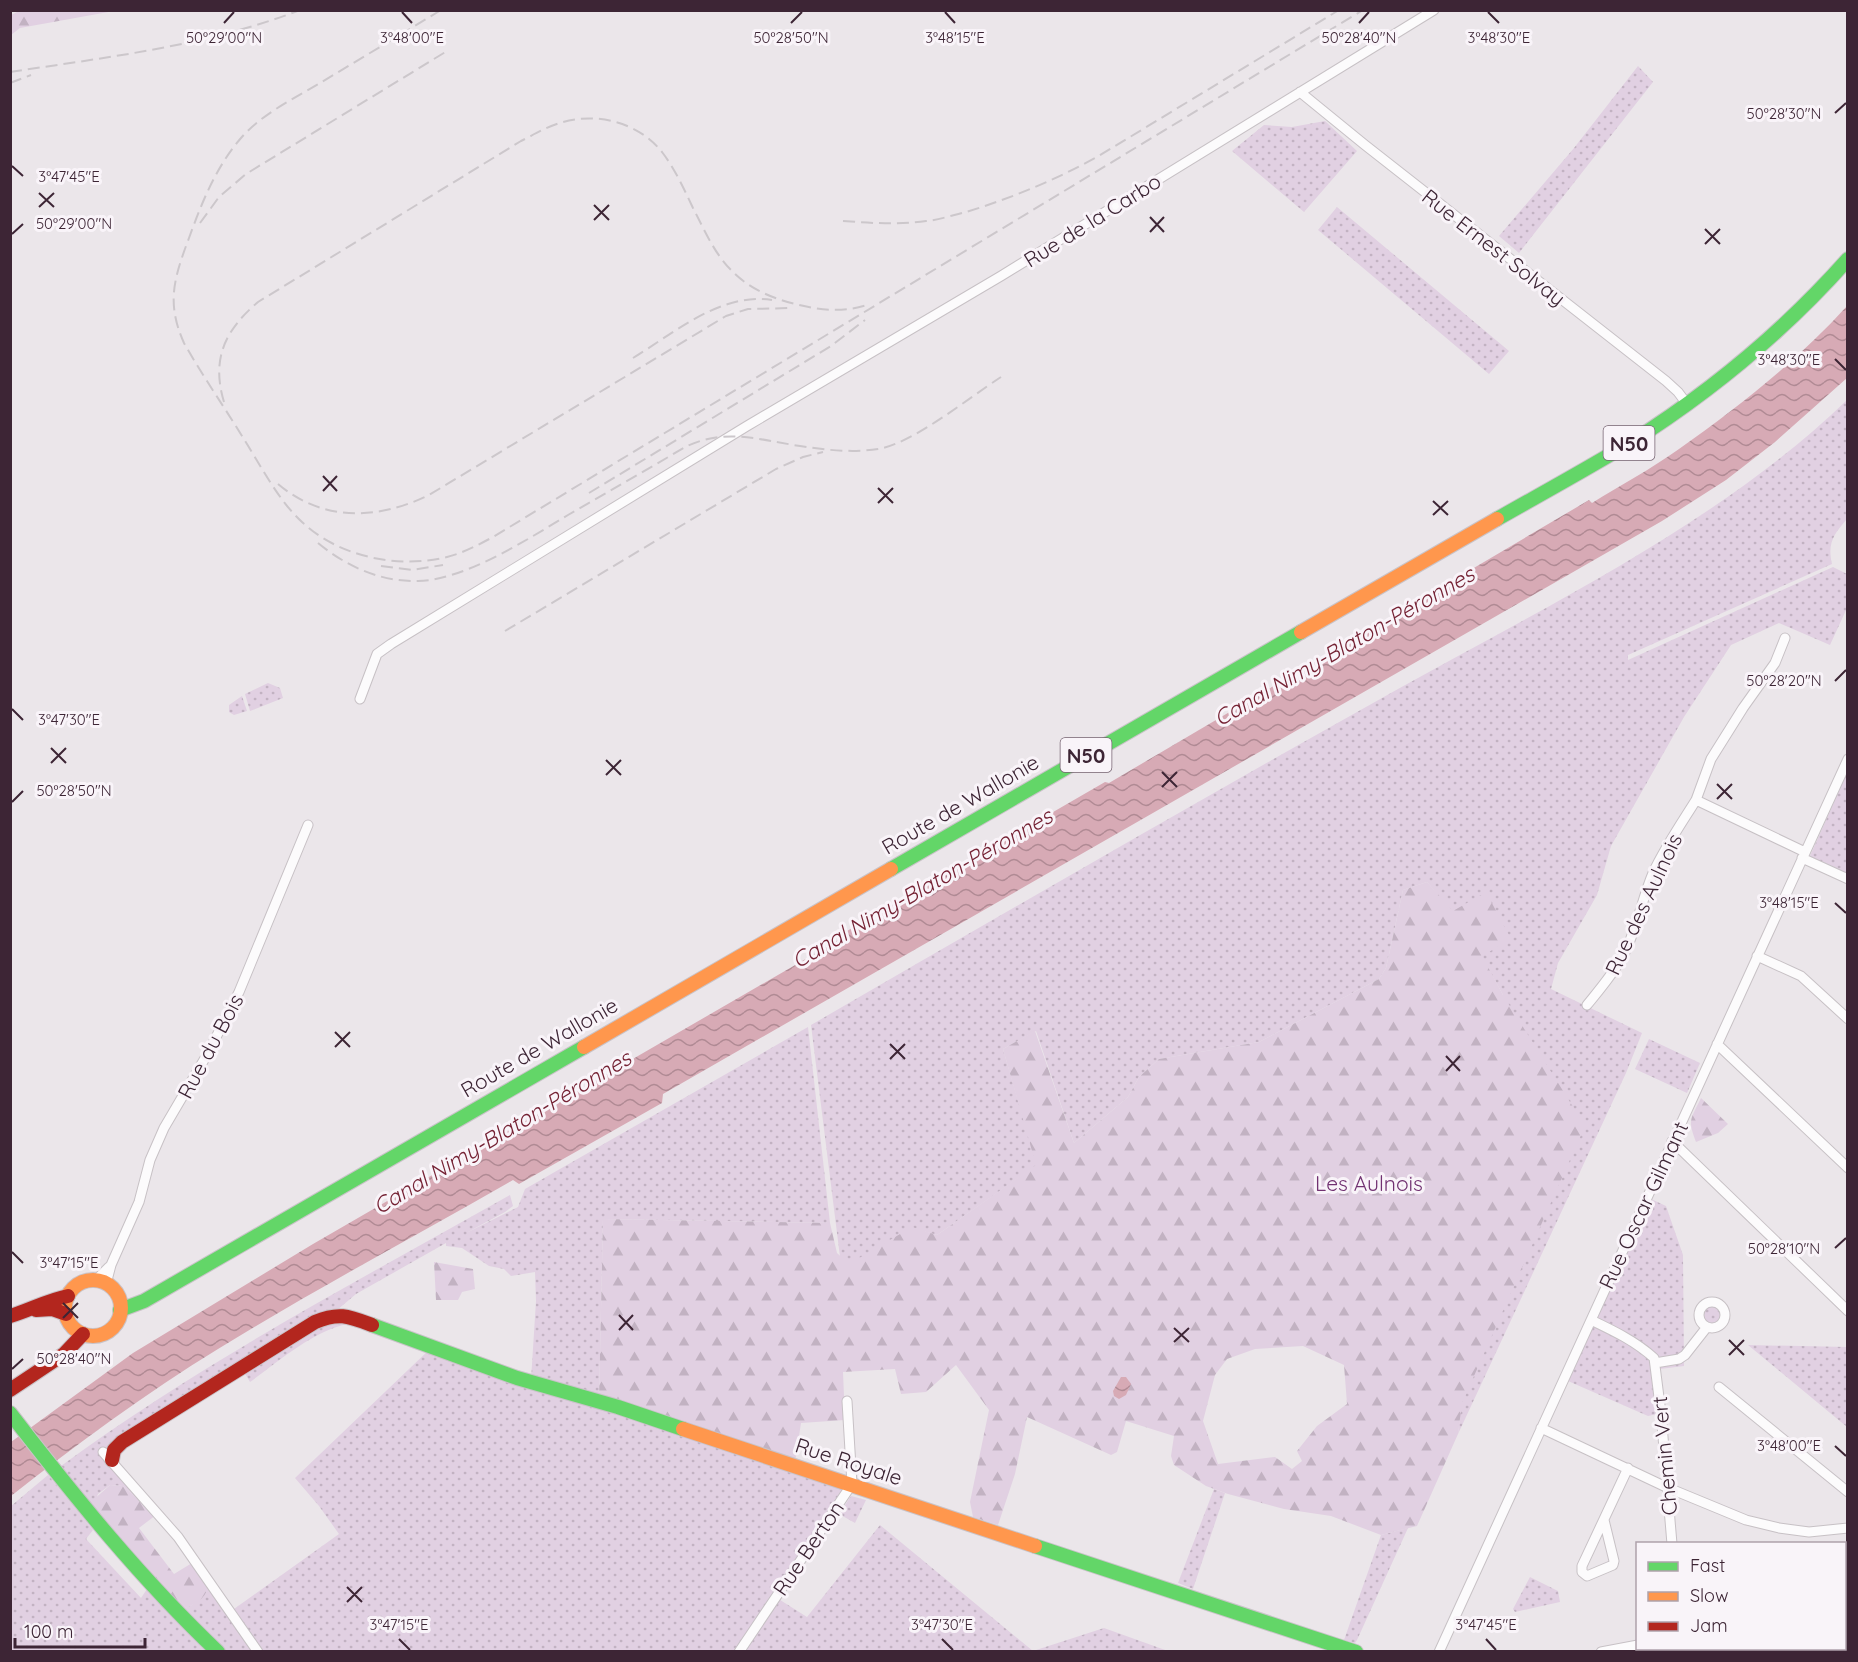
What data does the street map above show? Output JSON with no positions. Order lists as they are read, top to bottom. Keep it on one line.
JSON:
{"streets":{"main road":["N50","Route de Wallonie","Rue Royale"],"street":["Rue de la Carbo","Rue Ernest Solvay","Rue des Aulnois","Rue du Bois","Rue Oscar Gilmant","Chemin Vert","Rue Berton"]},"crossings":[["Rue de la Carbo","Rue Ernest Solvay"],["Rue Ernest Solvay","Route de Wallonie"],["Route de Wallonie","Rue du Bois"],["Rue Royale","Rue Berton"]],"water":["Canal Nimy-Blaton-Péronnes"],"parks":["Les Aulnois"],"legend":["Fast","Slow","Jam"],"scale_bar":"100 m","coordinates":["3°48'00\"E","3°48'15\"E","50°29'00\"N","50°28'50\"N","50°28'40\"N","3°48'30\"E","50°28'30\"N","3°47'45\"E","50°28'20\"N","3°47'30\"E","50°28'10\"N","3°47'15\"E"]}
